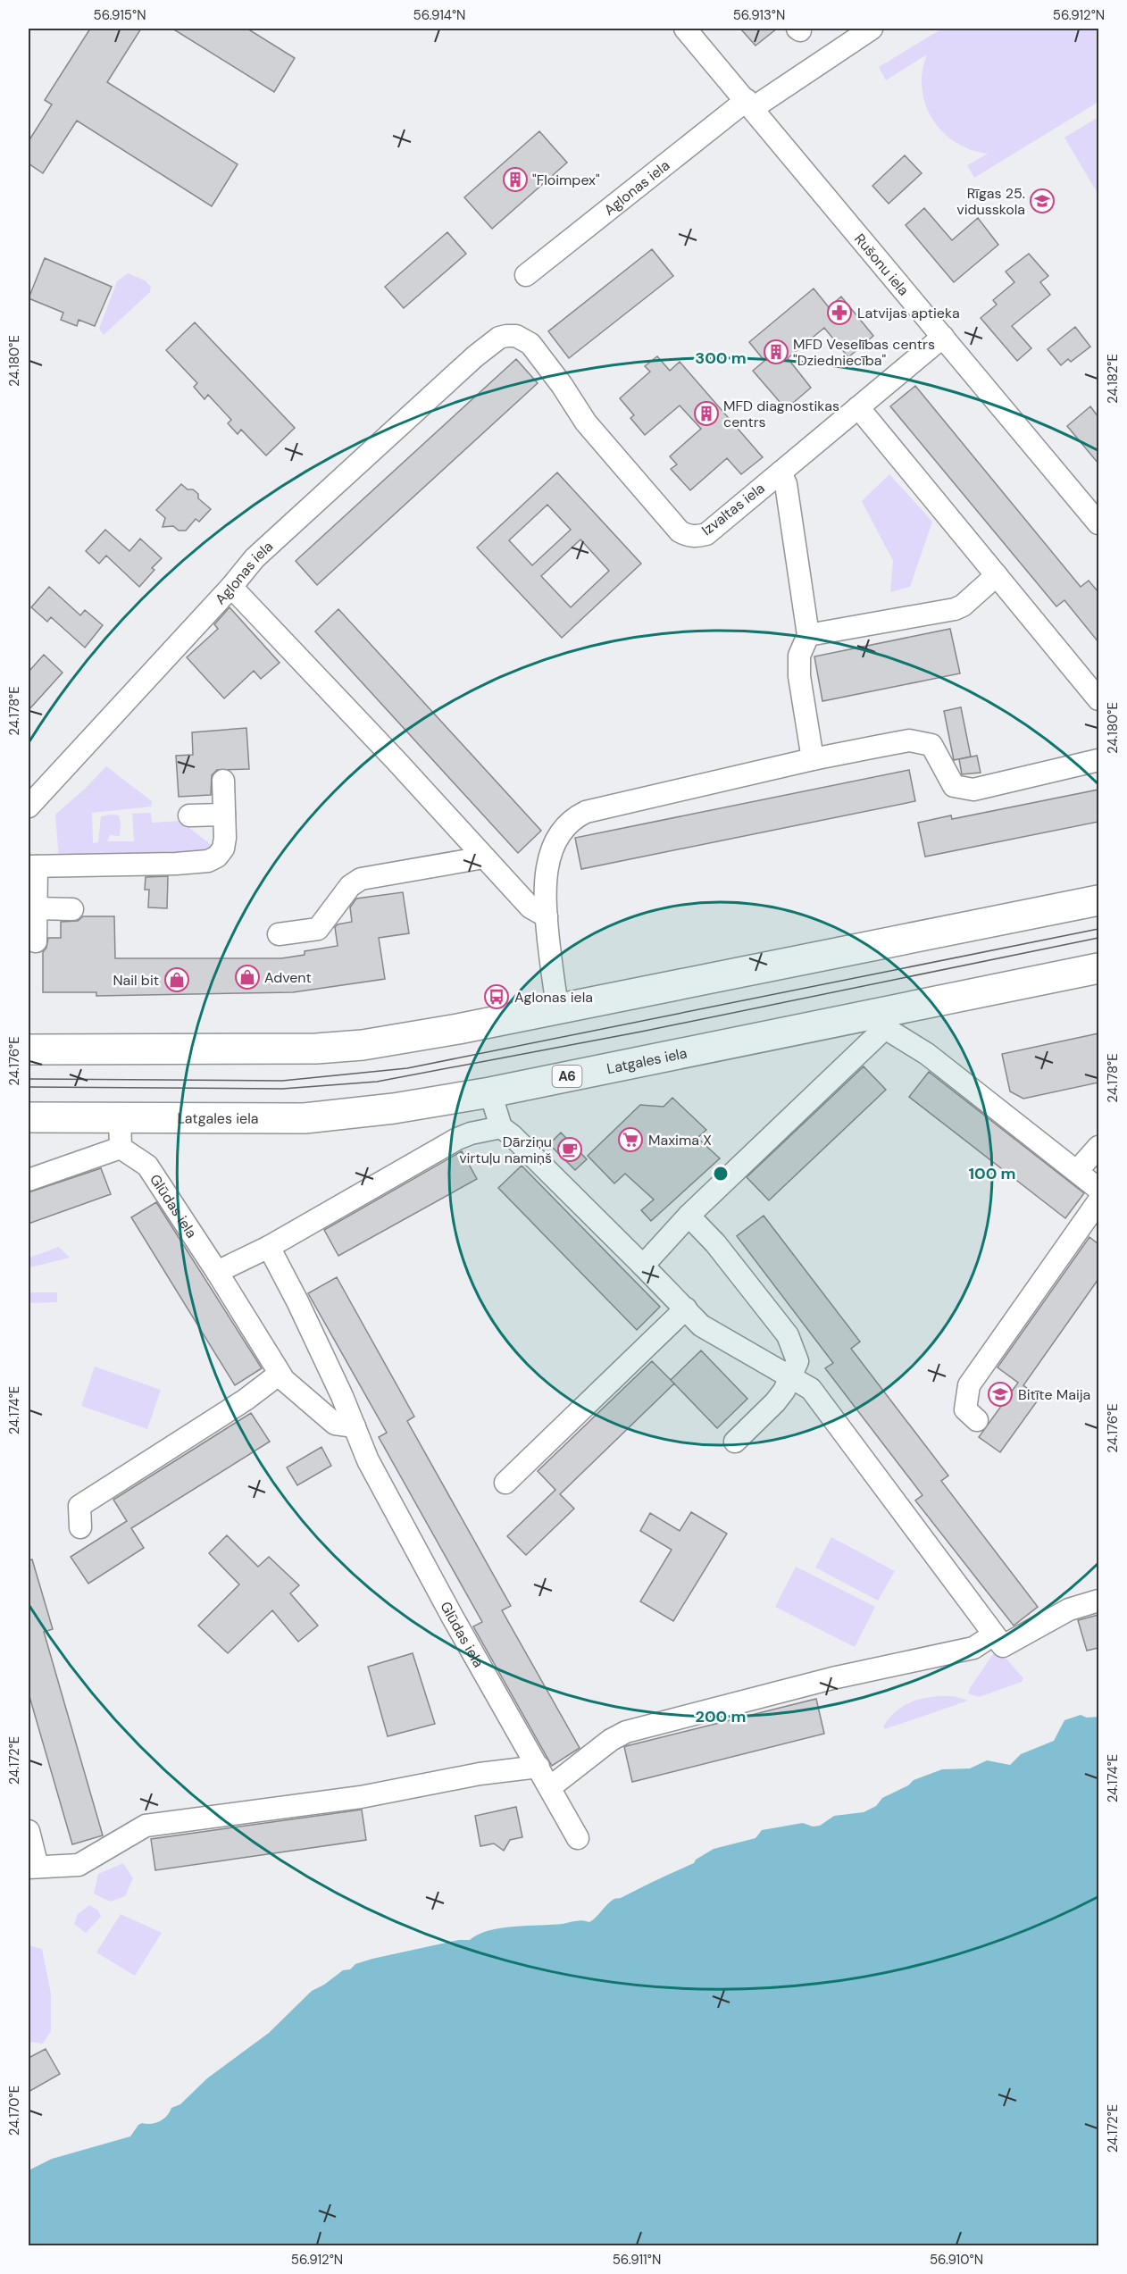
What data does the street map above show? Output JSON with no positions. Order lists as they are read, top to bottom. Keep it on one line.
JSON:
{"streets":{"highway":["Latgales iela","A6"],"street":["Aglonas iela","Rušonu iela","Izvaltas iela","Glūdas iela"]},"crossings":[["Aglonas iela","Rušonu iela"],["Aglonas iela","Izvaltas iela"],["Rušonu iela","Izvaltas iela"]],"places":{"building":["\"Floimpex\"","MFD Veselības centrs \"Dziedniecība\"","MFD diagnostikas centrs"],"school or university":["Rīgas 25. vidusskola","Bitīte Maija"],"pharmacy":["Latvijas aptieka"],"shop":["Advent","Nail bit"],"bus stop":["Aglonas iela"],"supermarket":["Maxima X"],"cafe":["Dārziņu virtuļu namiņš"]},"coordinates":["56.915°N","56.914°N","56.913°N","56.912°N","24.180°E","24.182°E","24.178°E","24.176°E","24.174°E","24.172°E","24.170°E","56.911°N","56.910°N"],"rings":["300 m","100 m","200 m"]}
